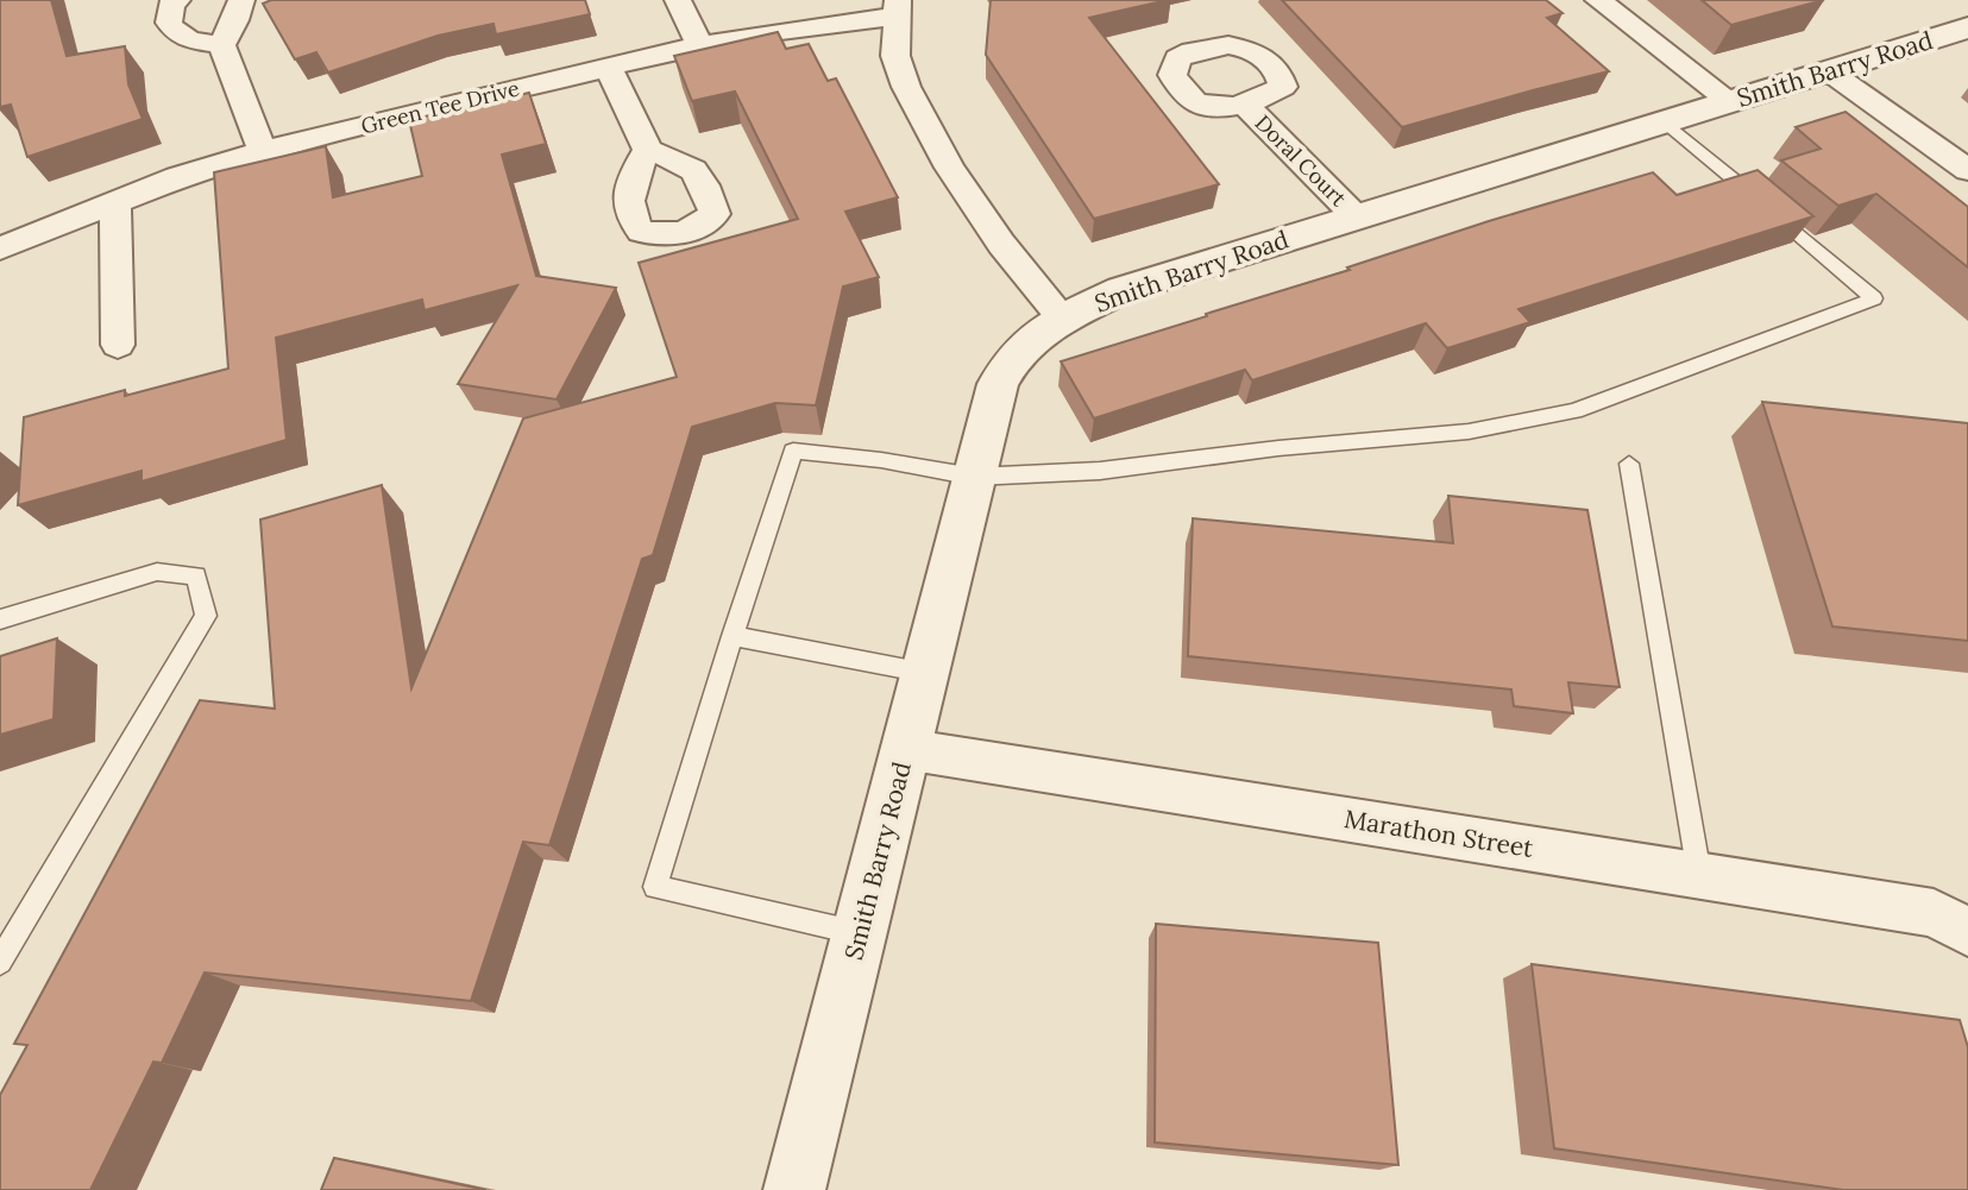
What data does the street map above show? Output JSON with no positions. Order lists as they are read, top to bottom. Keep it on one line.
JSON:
{"streets":{"street":["Smith Barry Road","Green Tee Drive","Doral Court","Marathon Street"]},"crossings":[["Smith Barry Road","Doral Court"],["Smith Barry Road","Marathon Street"]]}
